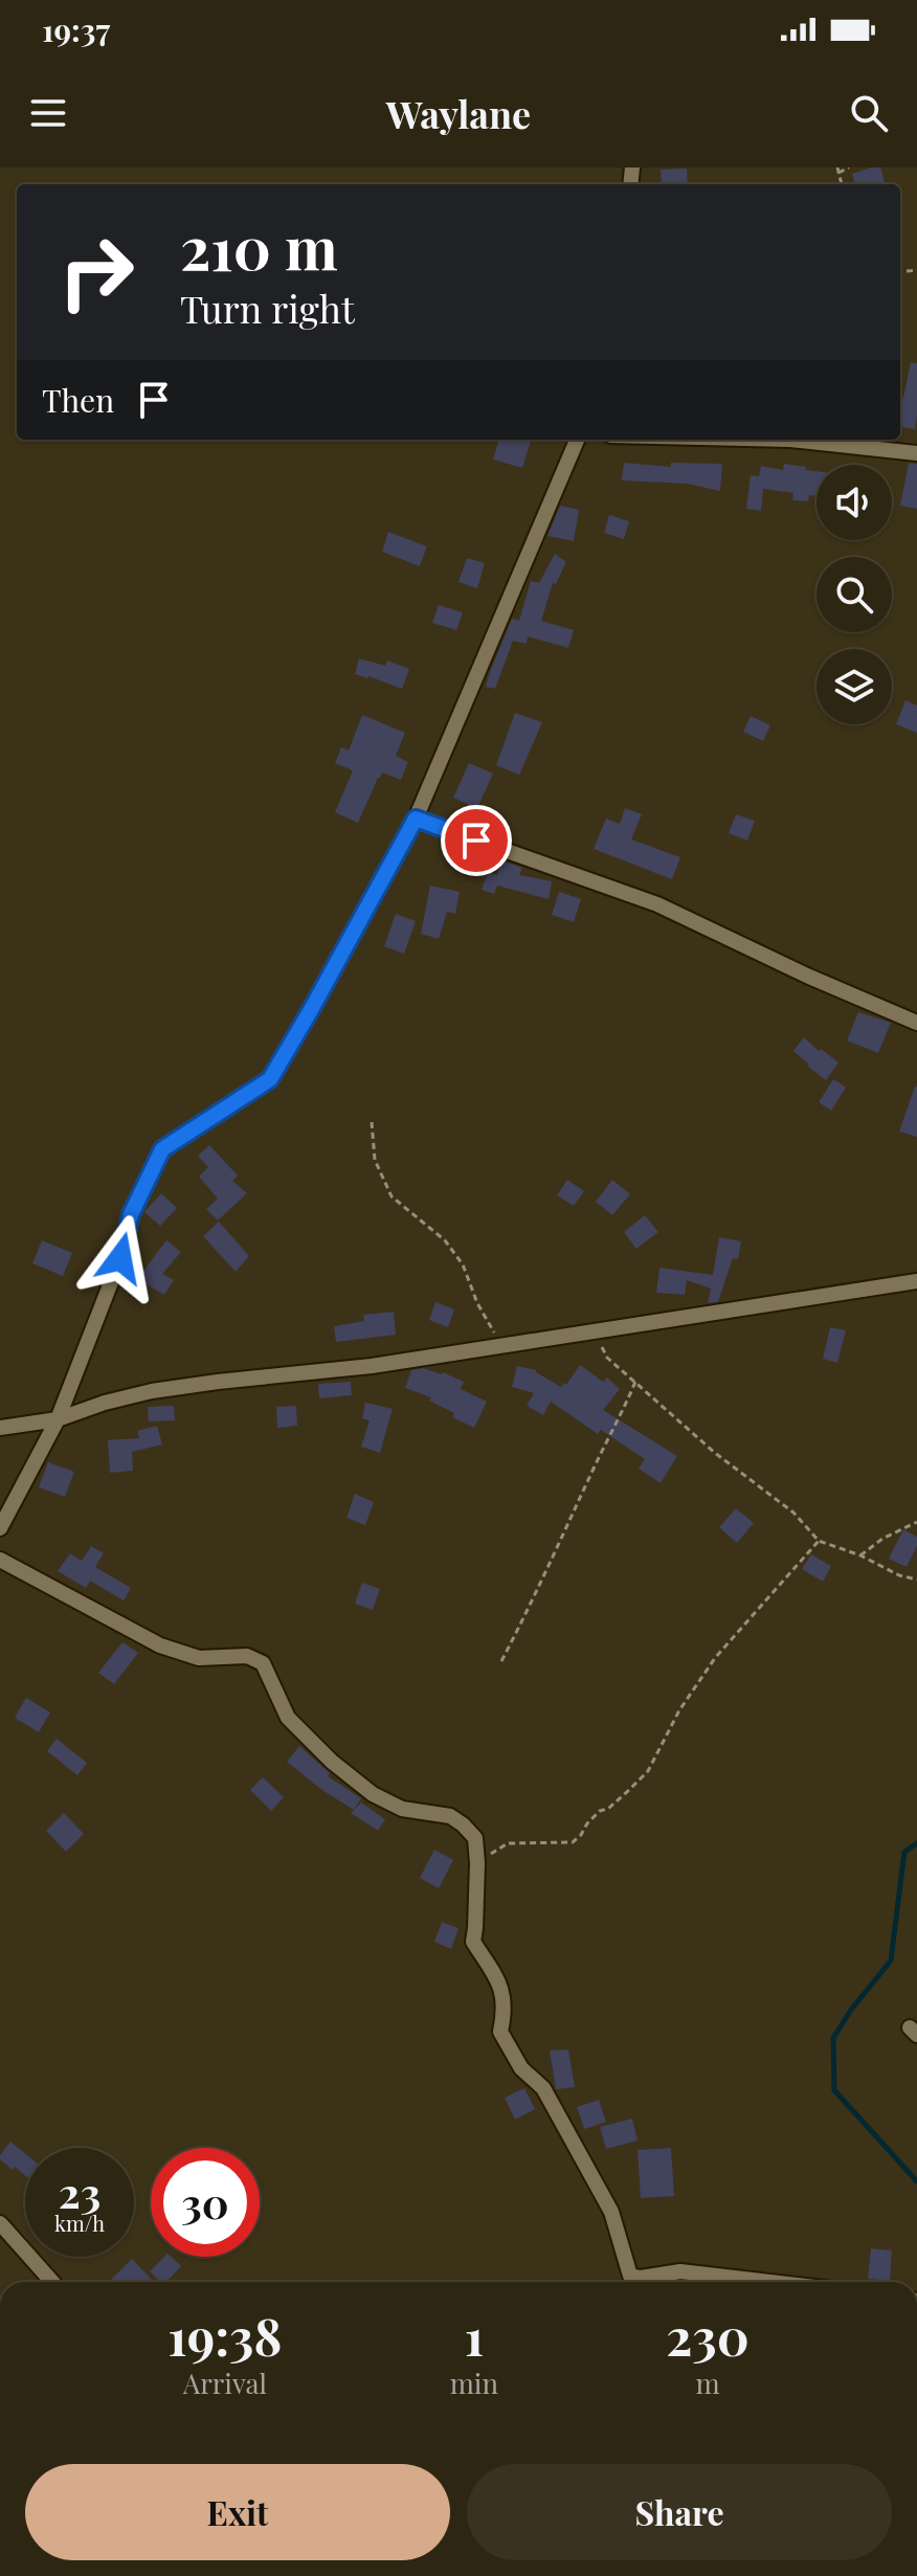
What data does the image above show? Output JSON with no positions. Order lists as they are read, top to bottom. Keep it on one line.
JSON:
{"page":{"status":"19:37","header":"Waylane","turn":["210 m","Turn right"],"then":"Then","speed":"23 km/h","limit":"30","eta":["19:38","Arrival","1","min","230","m"],"buttons":["Exit","Share"]}}
